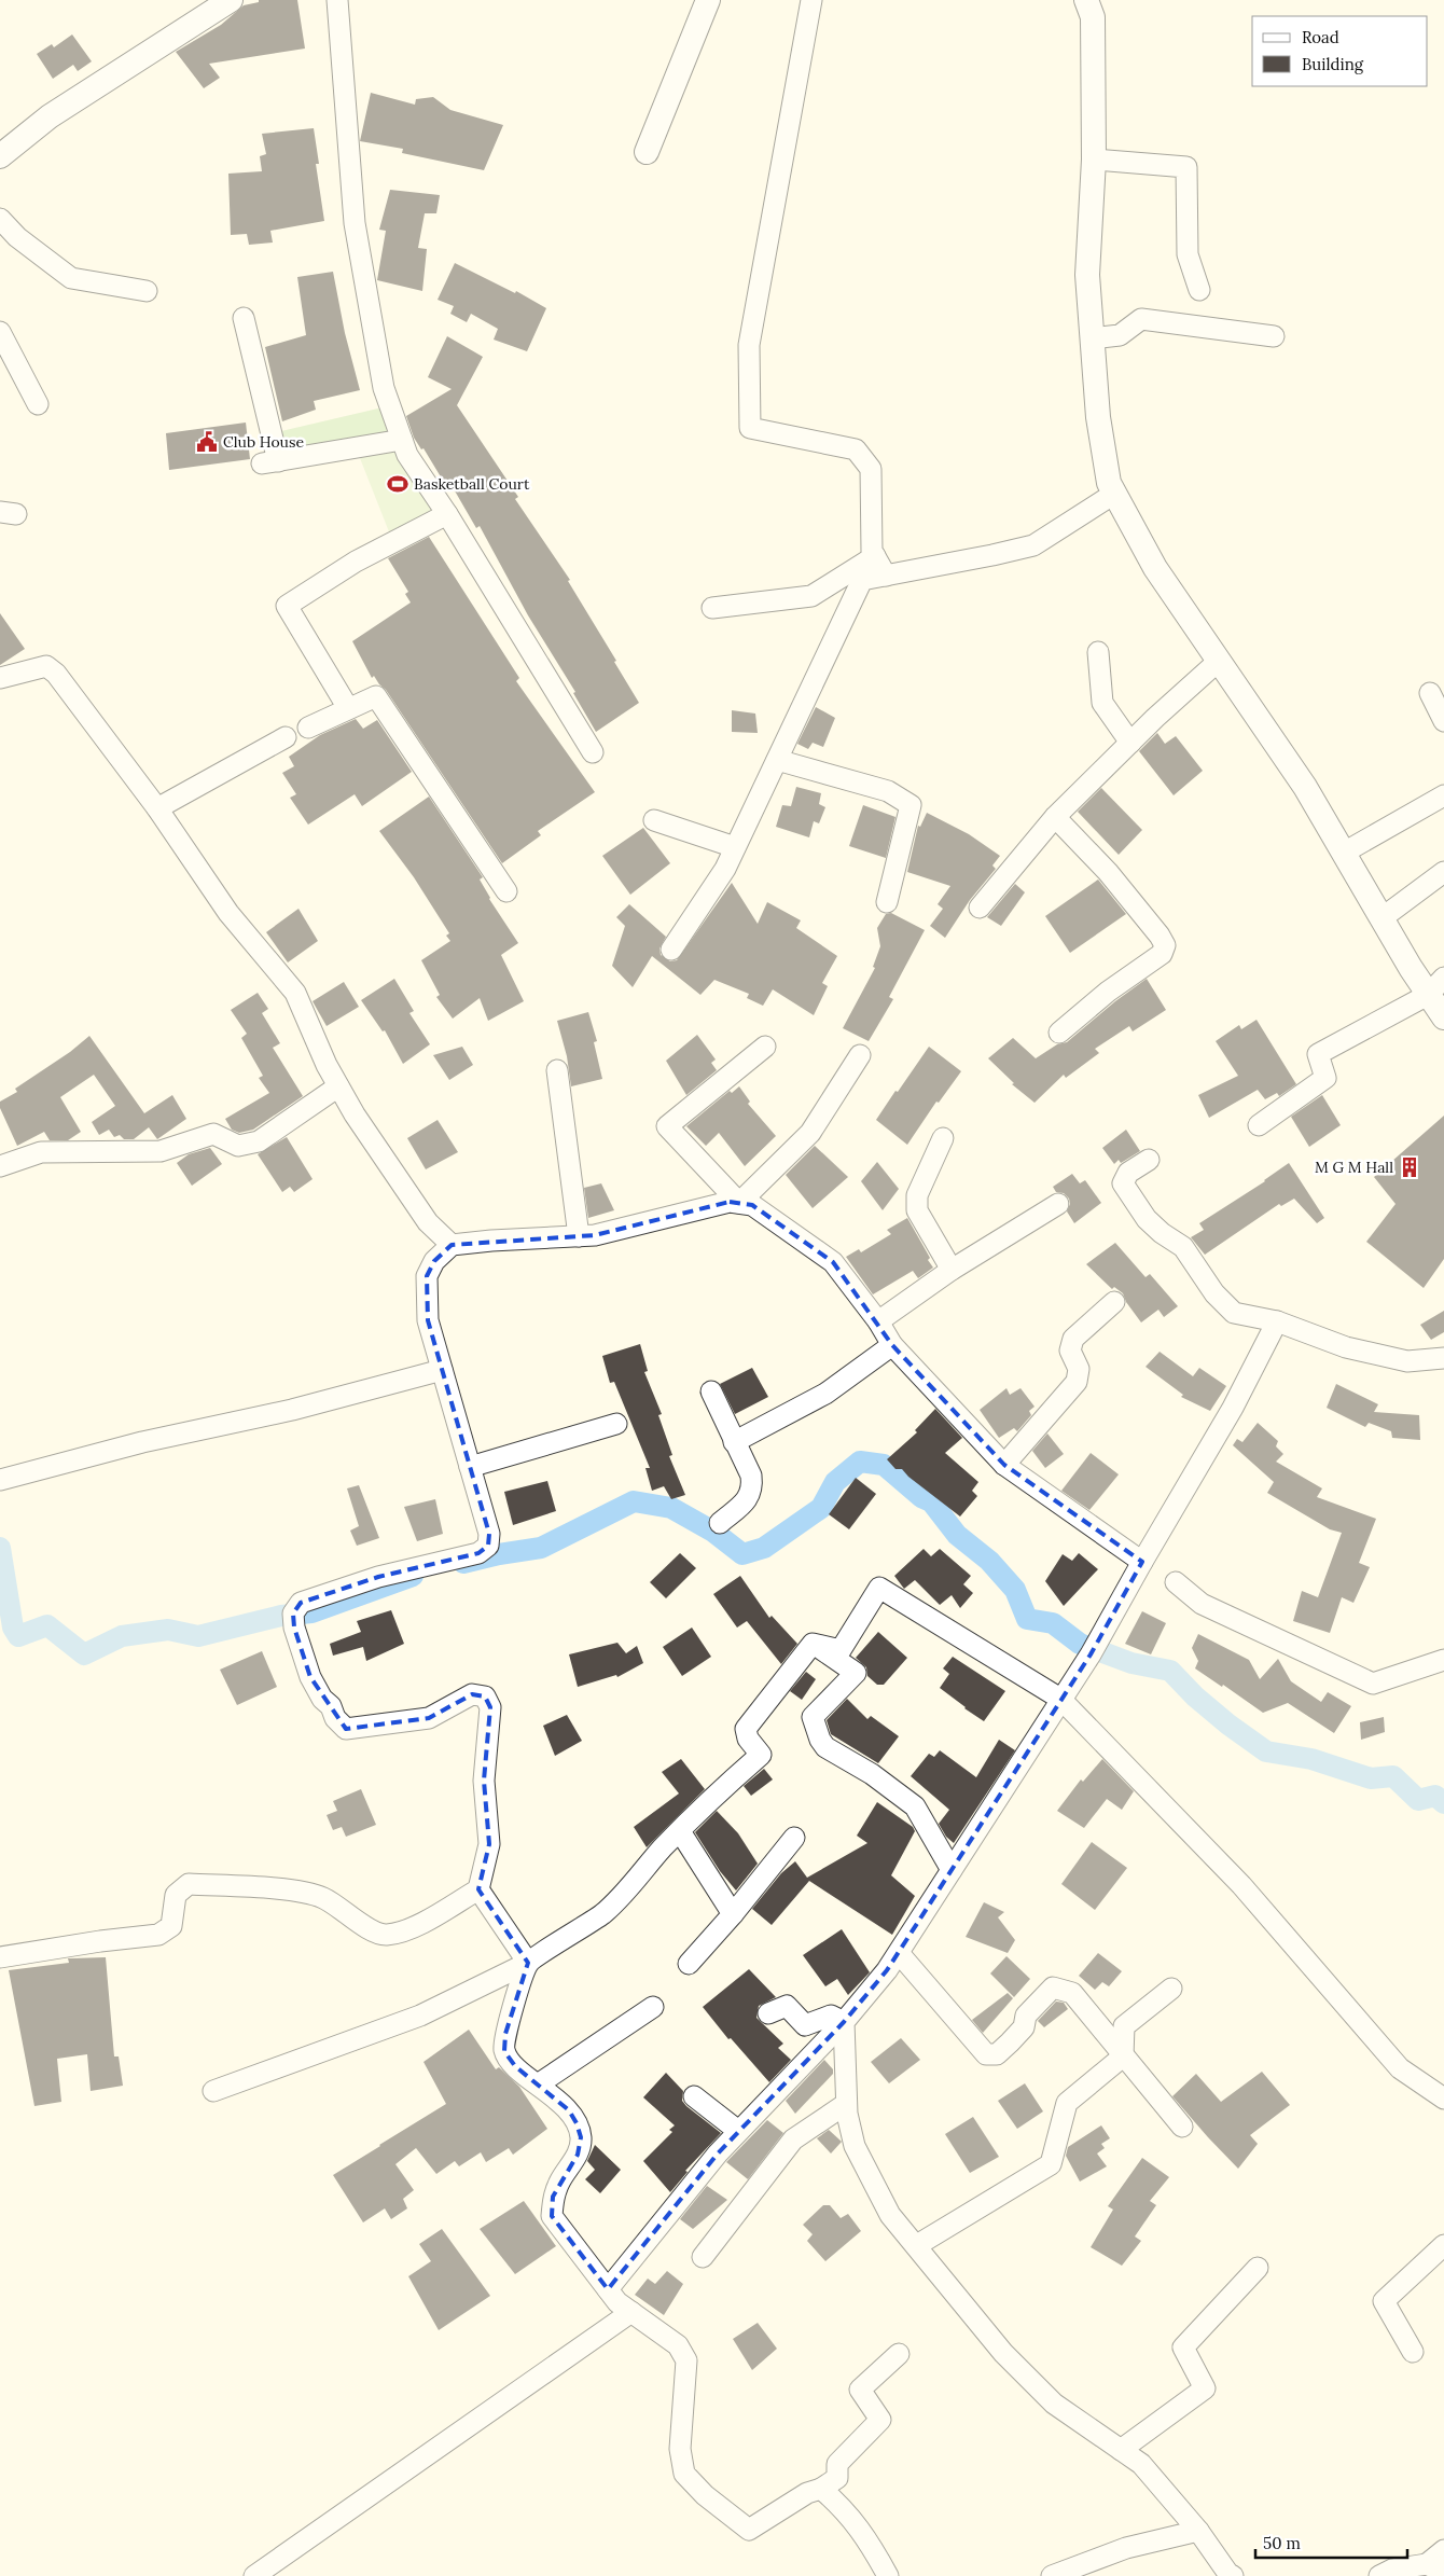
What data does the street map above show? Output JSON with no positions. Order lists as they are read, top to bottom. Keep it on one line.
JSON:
{"places":{"public building":["Club House"],"sports":["Basketball Court"],"building":["M G M Hall"]},"legend":["Road","Building"],"scale_bar":"50 m"}
